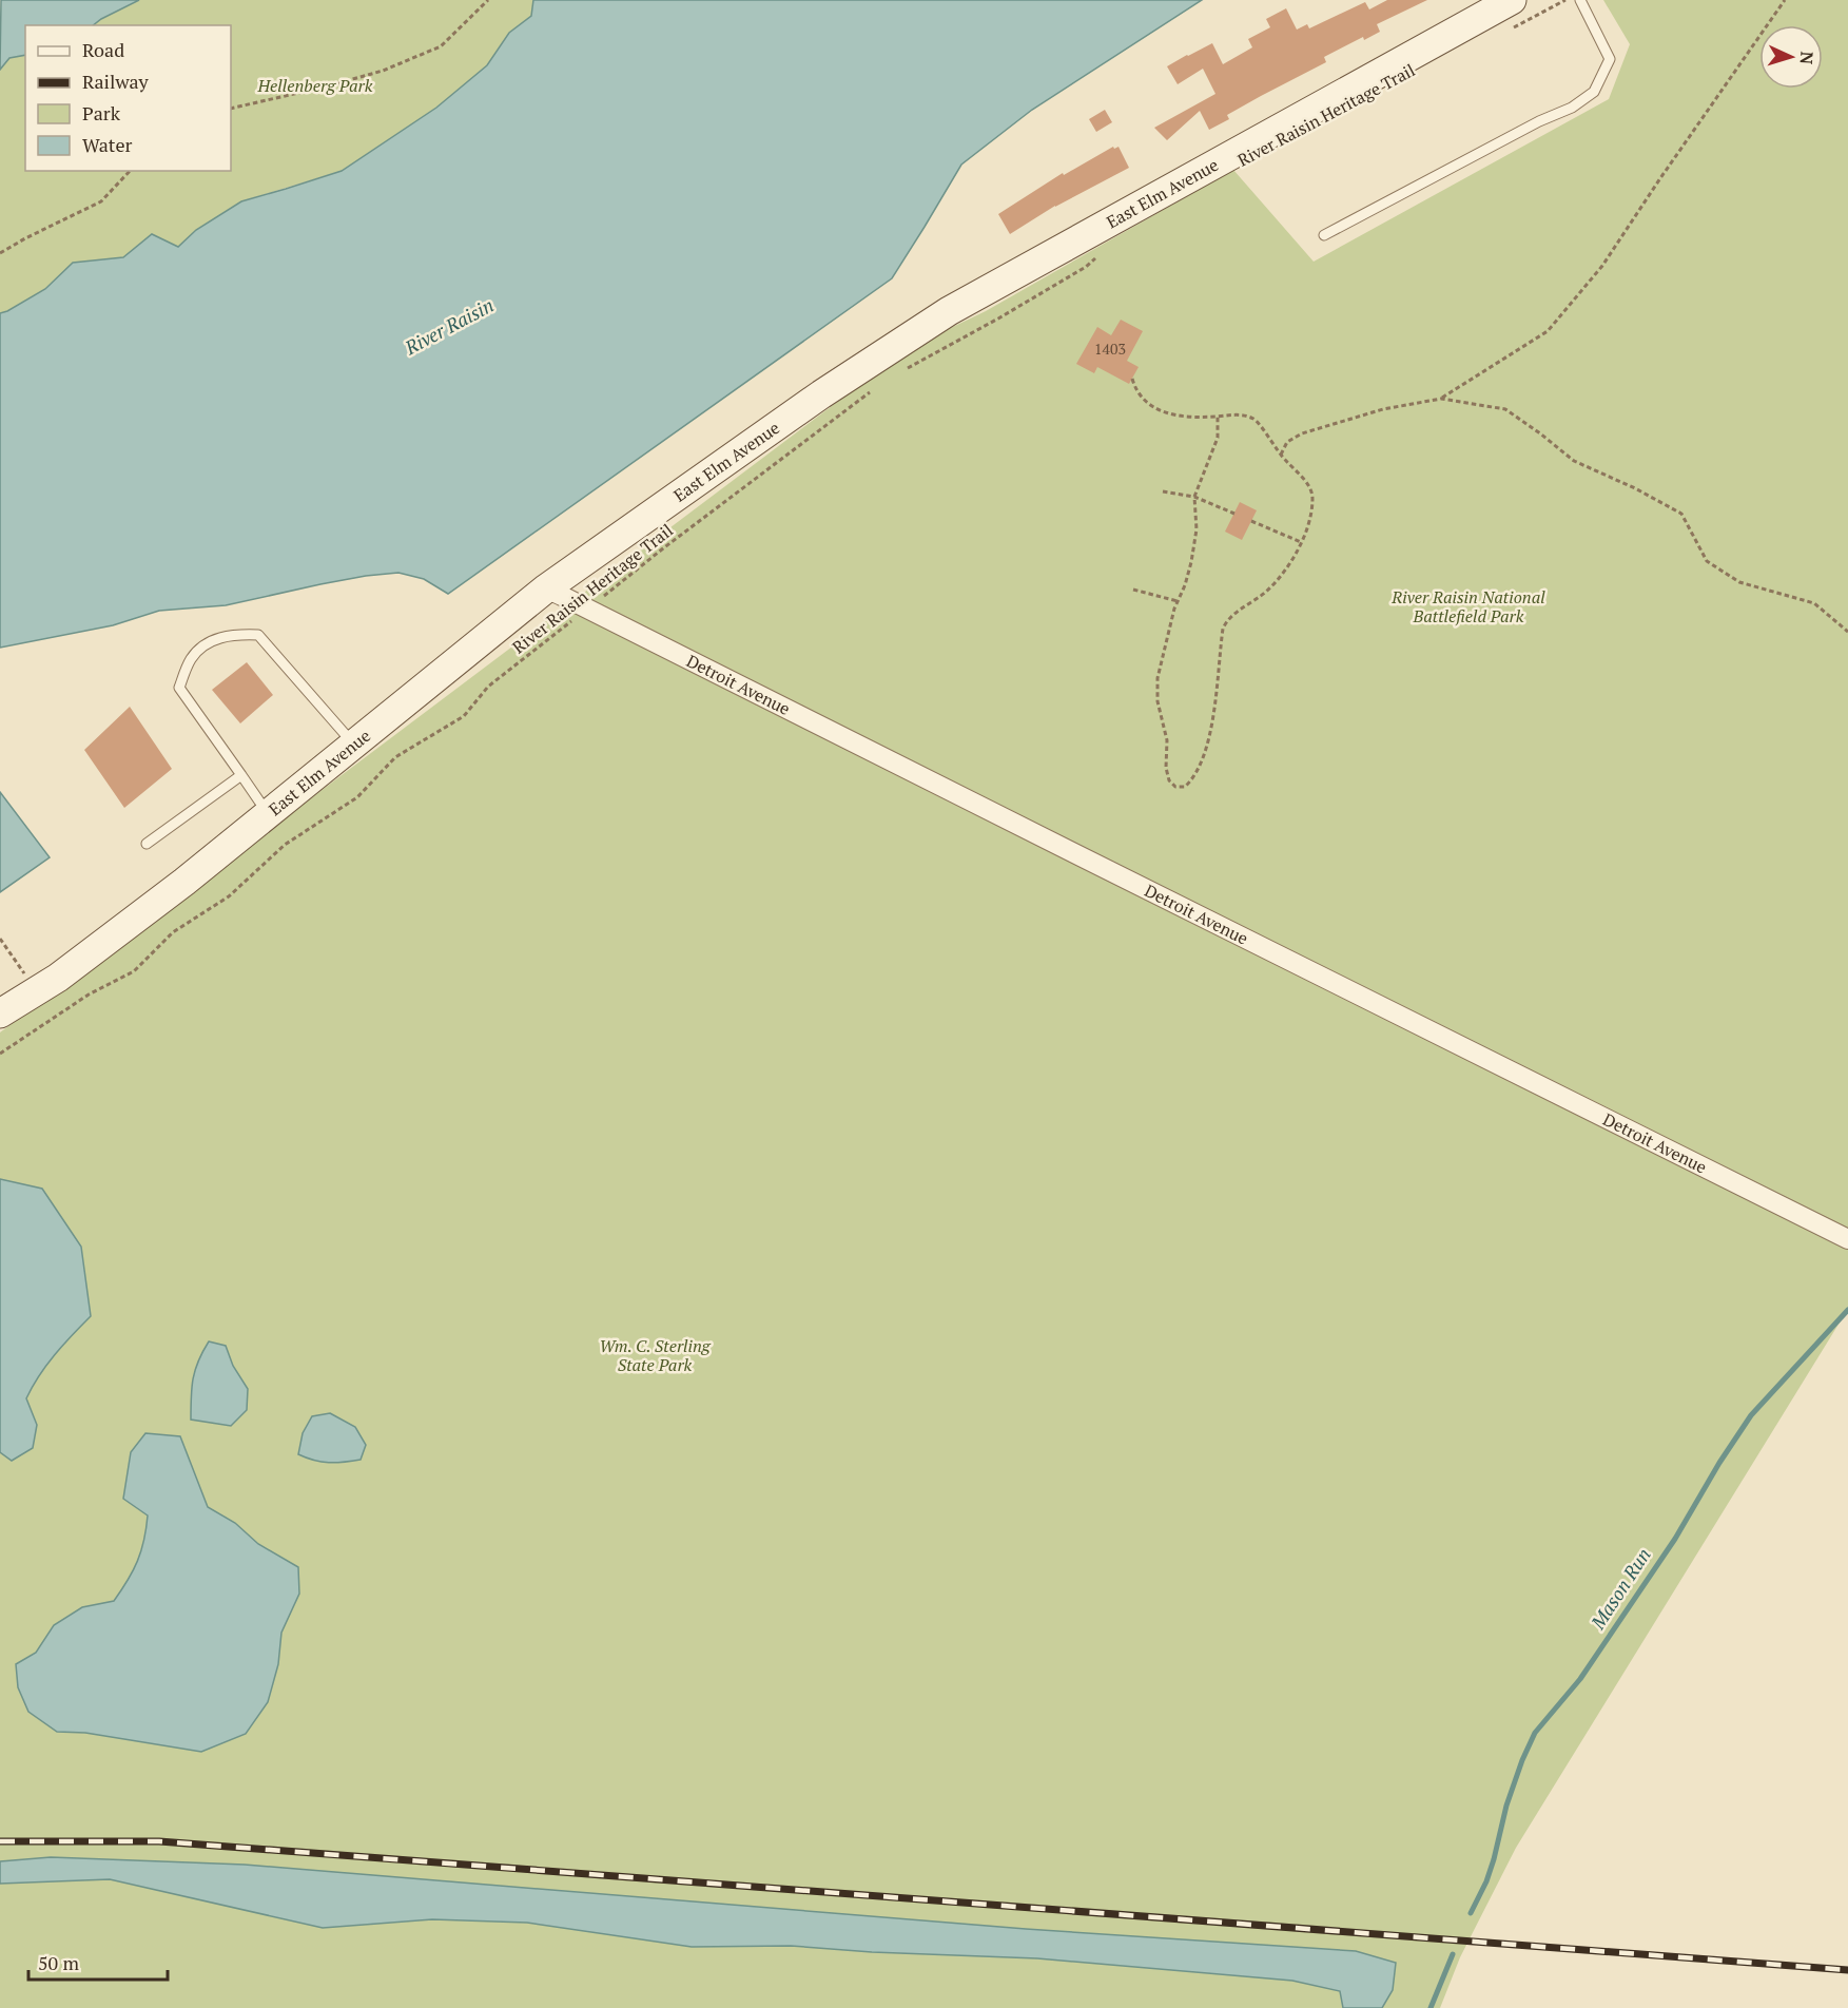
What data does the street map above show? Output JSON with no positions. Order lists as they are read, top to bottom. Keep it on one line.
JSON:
{"streets":{"main road":["East Elm Avenue"],"street":["Detroit Avenue"],"path":["River Raisin Heritage Trail"]},"crossings":[["River Raisin Heritage Trail","Detroit Avenue"],["East Elm Avenue","Detroit Avenue"]],"water":["River Raisin","Mason Run"],"parks":["Hellenberg Park","River Raisin National Battlefield Park","Wm. C. Sterling State Park"],"house_numbers":["1403"],"legend":["Road","Railway","Park","Water"],"scale_bar":"50 m","north":"right"}
